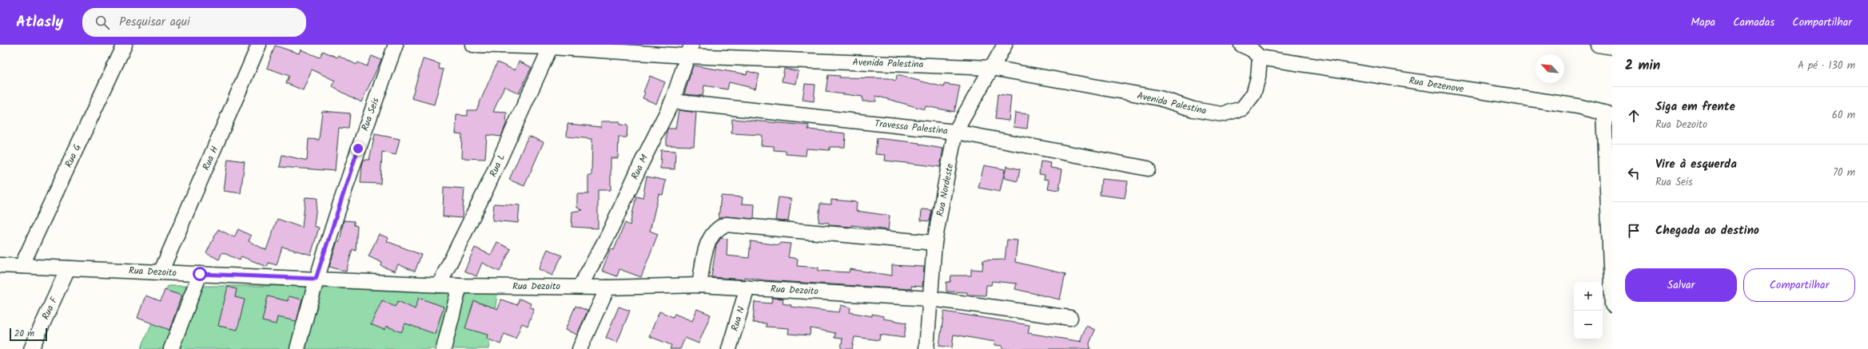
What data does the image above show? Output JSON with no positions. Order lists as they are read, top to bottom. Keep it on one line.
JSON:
{"streets":{"street":["Avenida Palestina","Rua Dezenove","Rua Seis","Travessa Palestina","Rua G","Rua H","Rua L","Rua M","Rua Nordeste","Rua Dezoito","Rua F","Rua N"]},"crossings":[["Avenida Palestina","Rua Dezenove"],["Avenida Palestina","Rua L"],["Avenida Palestina","Rua M"],["Avenida Palestina","Rua Nordeste"],["Rua Seis","Rua Dezoito"],["Travessa Palestina","Rua M"],["Travessa Palestina","Rua Nordeste"],["Rua G","Rua Dezoito"],["Rua H","Rua Dezoito"],["Rua L","Rua Dezoito"],["Rua M","Rua Dezoito"],["Rua Nordeste","Rua Dezoito"],["Rua Dezoito","Rua F"],["Rua Dezoito","Rua N"]],"scale_bar":"20 m","north":"top left","page":{"header":"Atlasly","search":"Pesquisar aqui","nav":["Mapa","Camadas","Compartilhar"],"heading":["2 min","A pé · 130 m"],"list":[["Siga em frente","Rua Dezoito","60 m"],["Vire à esquerda","Rua Seis","70 m"],"Chegada ao destino"],"buttons":["Salvar","Compartilhar"],"map_buttons":["+","−"],"scale":"20 m"}}
